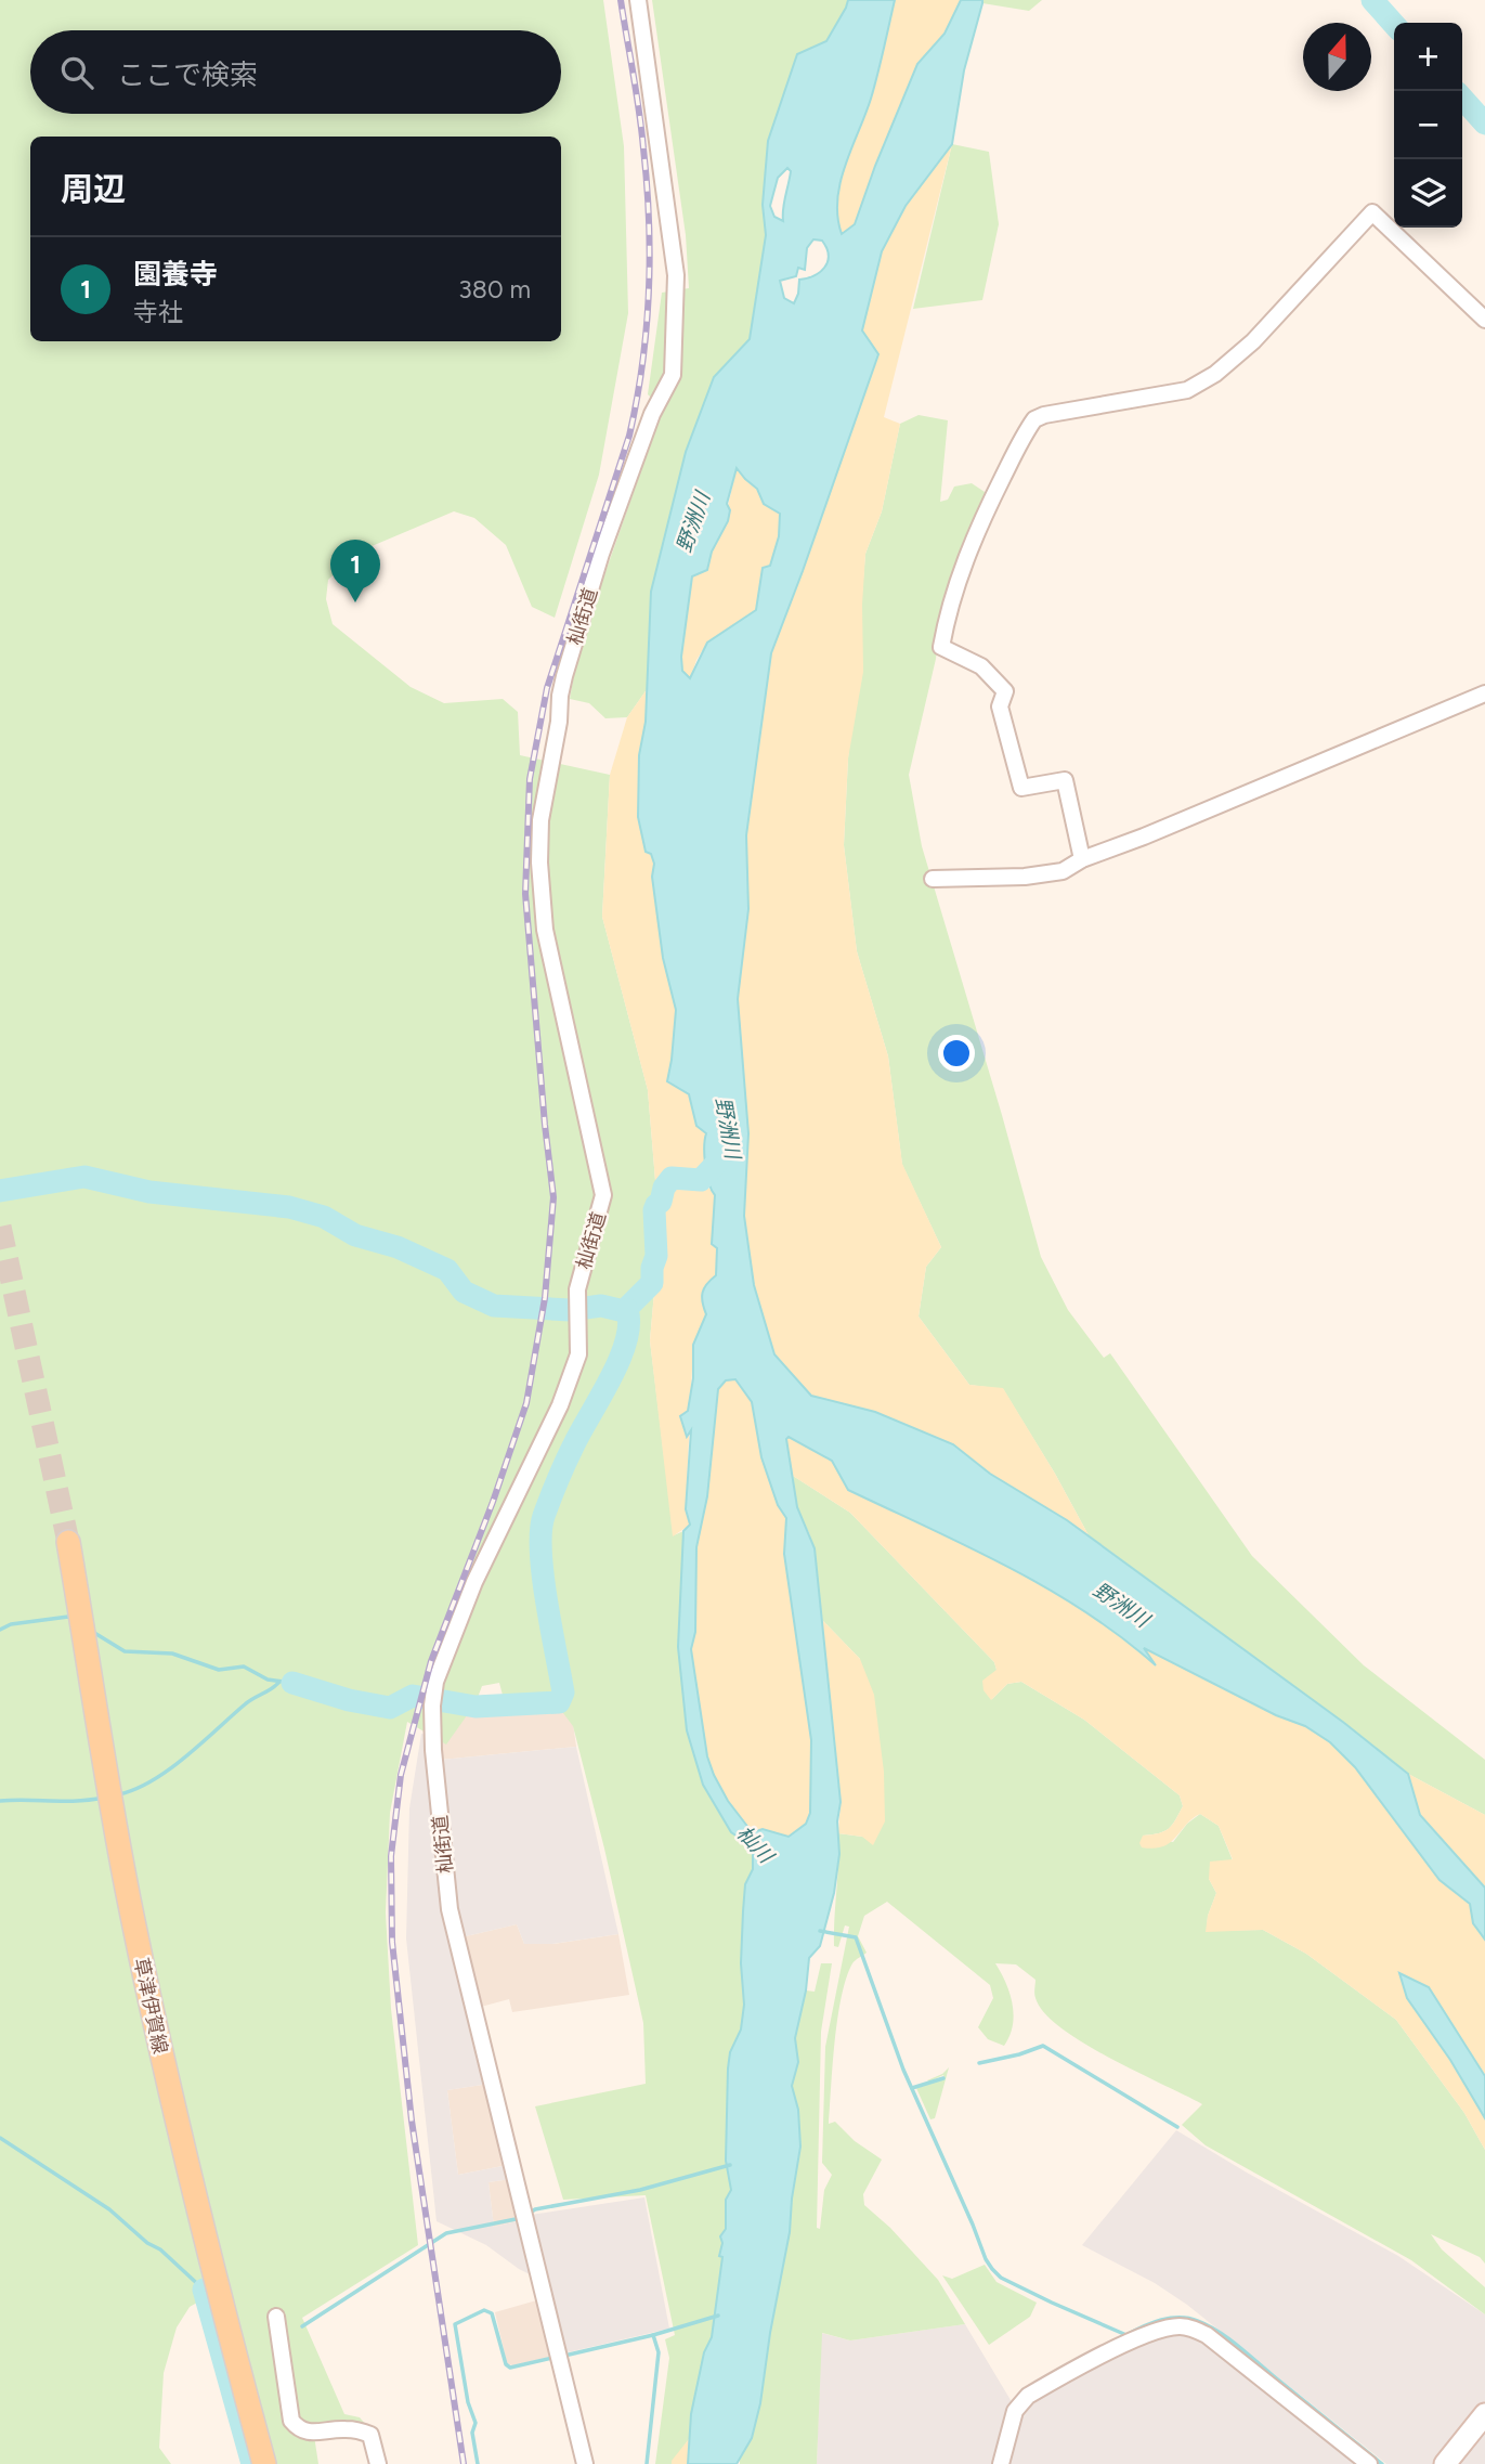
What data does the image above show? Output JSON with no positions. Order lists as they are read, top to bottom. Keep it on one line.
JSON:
{"streets":{"main road":["草津伊賀線"],"street":["杣街道"]},"water":["野洲川","杣川"],"north":"top","page":{"map_buttons":["+","−"],"search":"ここで検索","heading":"周辺","list":[{"mark":"1","name":"園養寺","note":"寺社","value":"380 m"}],"pins":"1"}}
